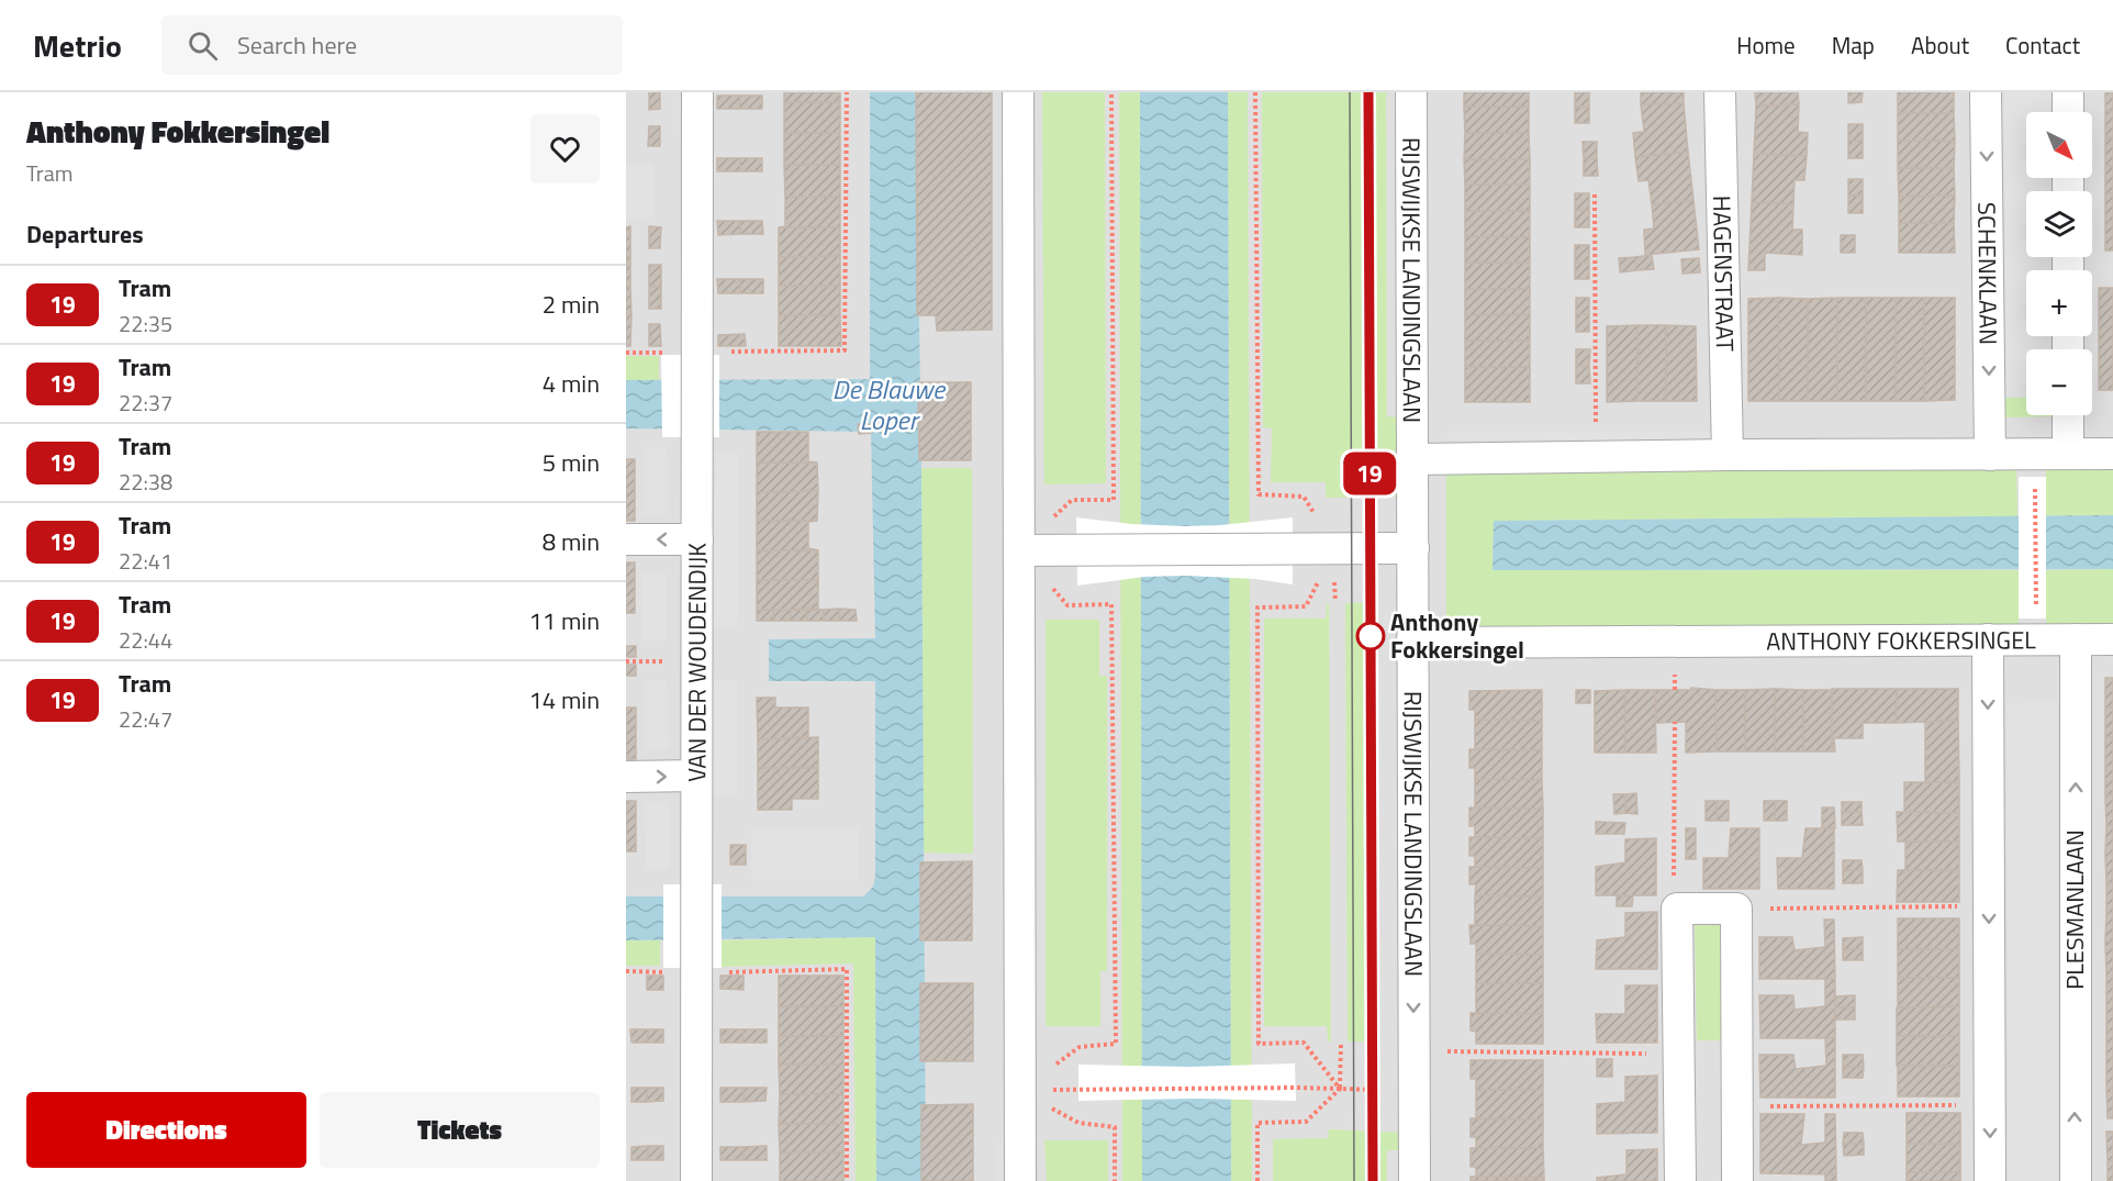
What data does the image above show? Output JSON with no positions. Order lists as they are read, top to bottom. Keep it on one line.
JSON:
{"streets":{"street":["HAGENSTRAAT","SCHENKLAAN","RIJSWIJKSE LANDINGSLAAN","ANTHONY FOKKERSINGEL","VAN DER WOUDENDIJK","PLESMANLAAN"]},"crossings":[["RIJSWIJKSE LANDINGSLAAN","ANTHONY FOKKERSINGEL"],["ANTHONY FOKKERSINGEL","PLESMANLAAN"]],"one_way":["SCHENKLAAN"],"water":["De Blauwe Loper"],"places":["Anthony Fokkersingel"],"lines":["tram line 19"],"north":"bottom right","page":{"header":"Metrio","search":"Search here","nav":["Home","Map","About","Contact"],"heading":[["Anthony Fokkersingel","Tram"],"Departures"],"on_map":"19","map_buttons":["+","−"],"list":[{"mark":"19","name":"Tram","note":"22:35","value":"2 min"},{"mark":"19","name":"Tram","note":"22:37","value":"4 min"},{"mark":"19","name":"Tram","note":"22:38","value":"5 min"},{"mark":"19","name":"Tram","note":"22:41","value":"8 min"},{"mark":"19","name":"Tram","note":"22:44","value":"11 min"},{"mark":"19","name":"Tram","note":"22:47","value":"14 min"}],"buttons":["Directions","Tickets"]}}
